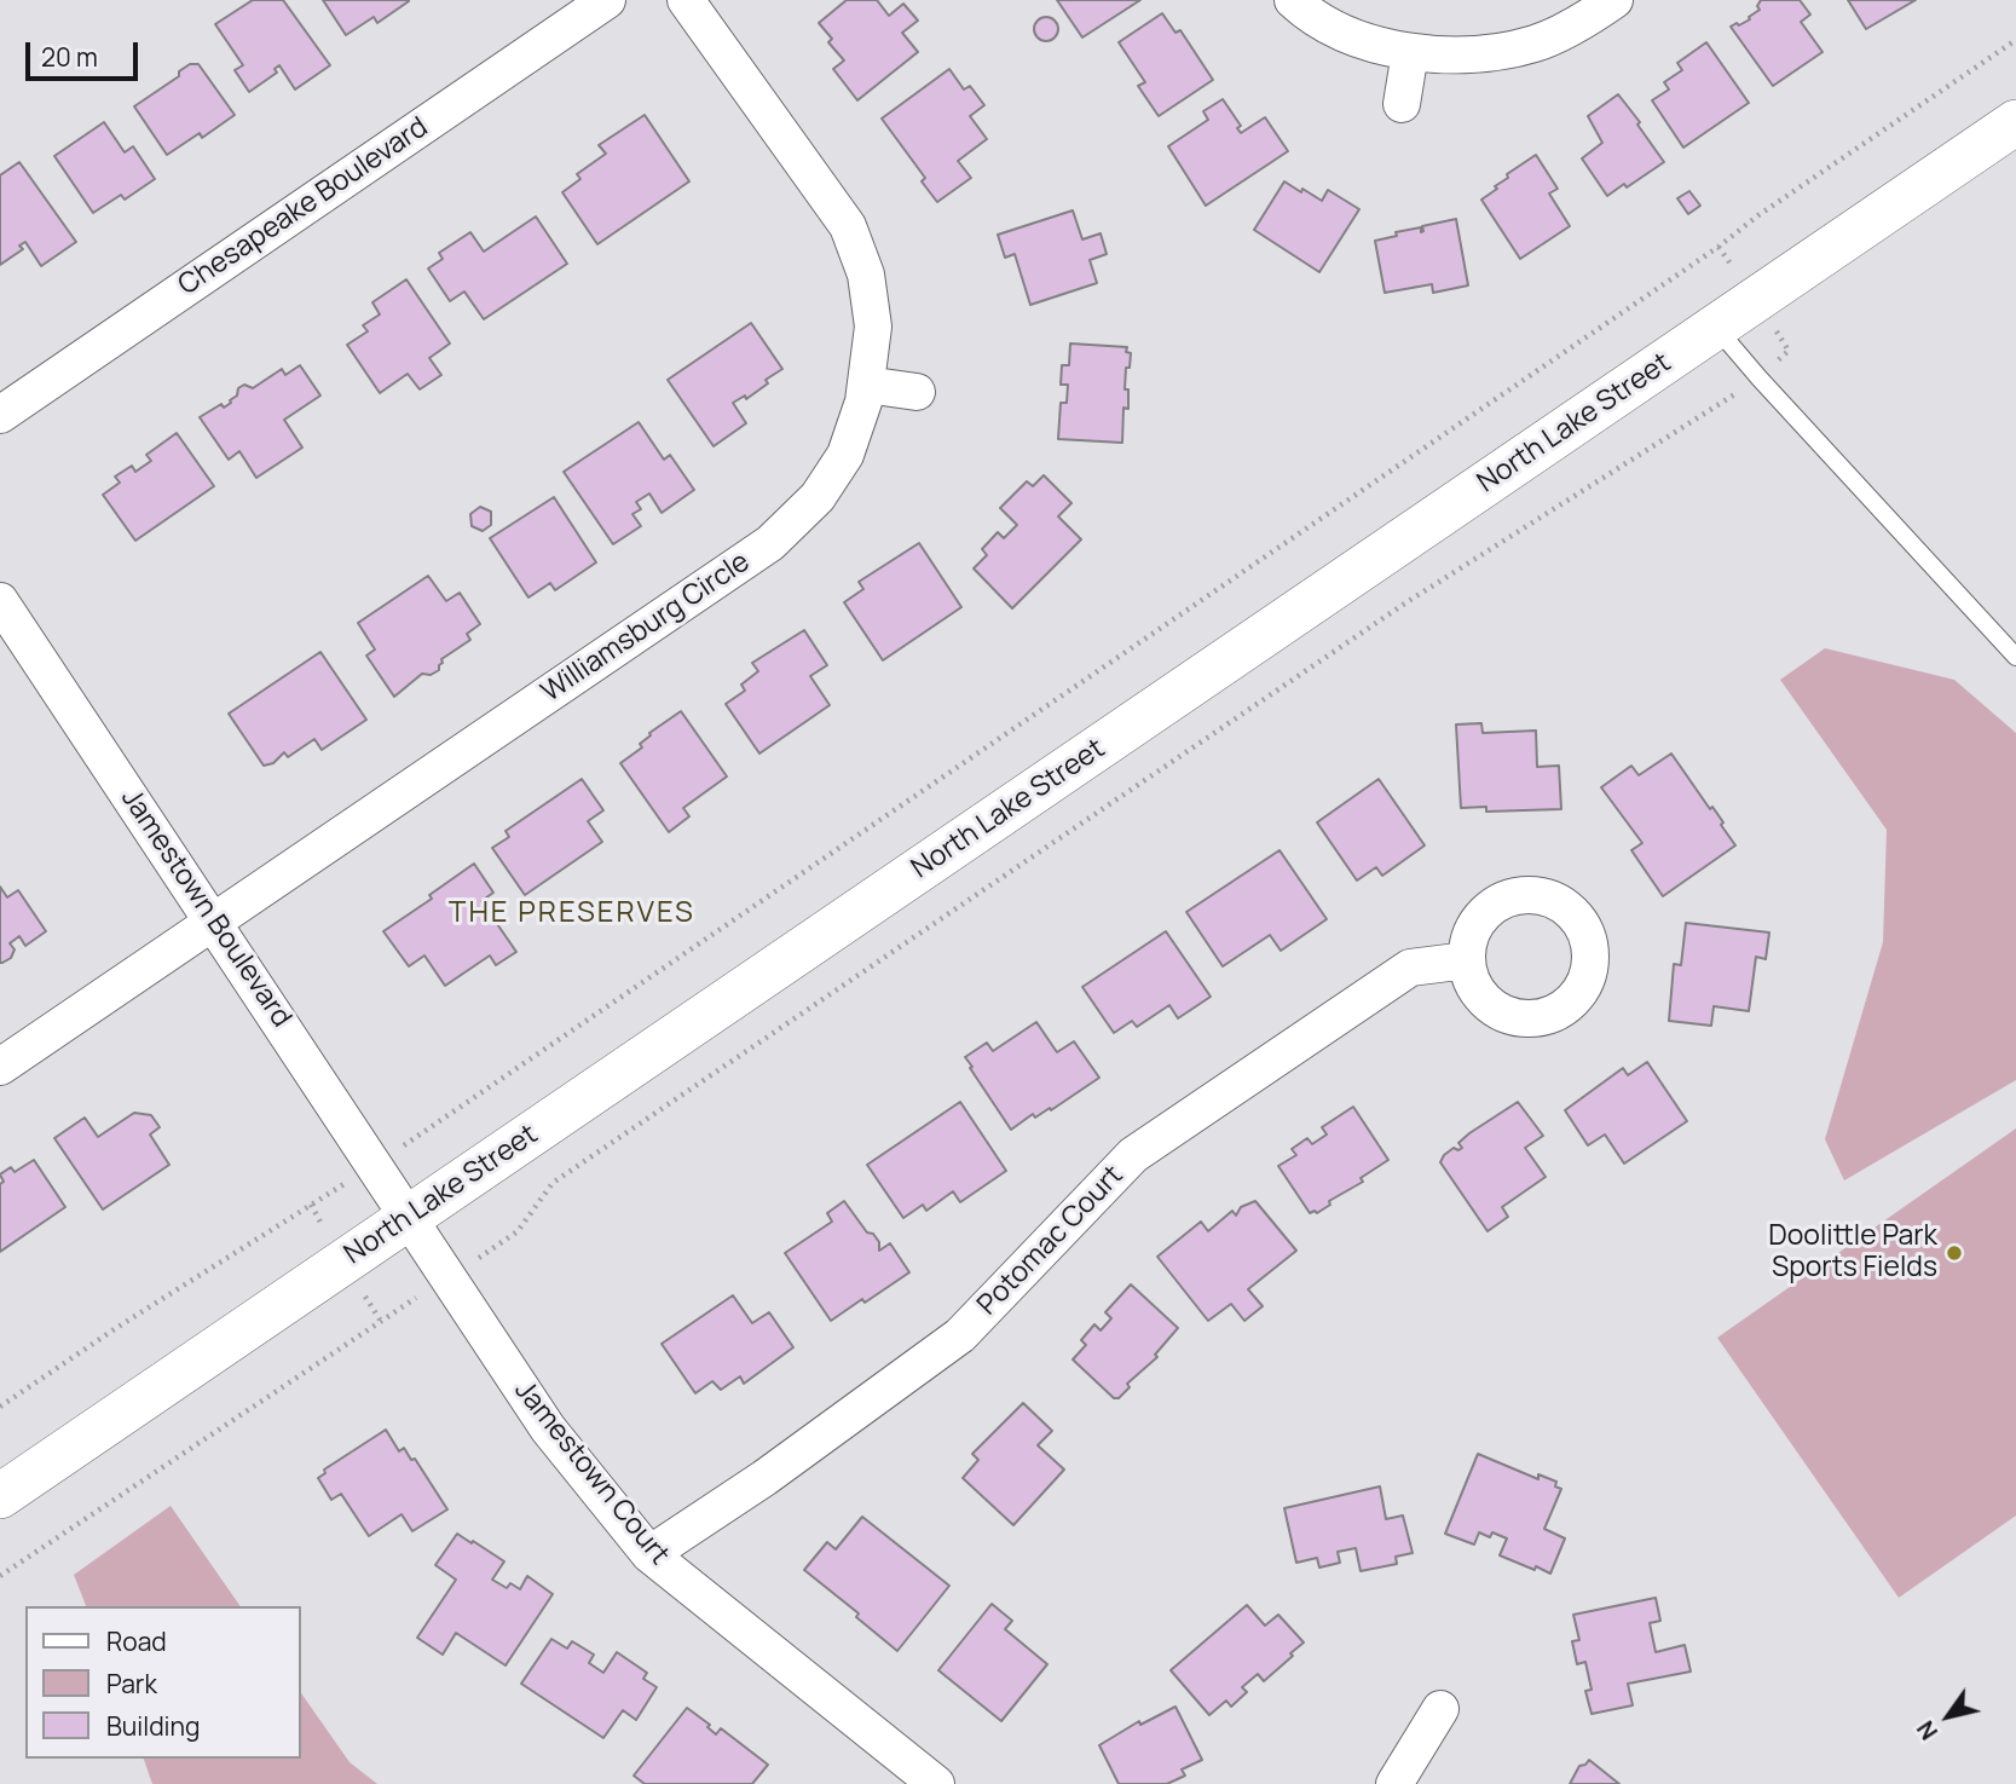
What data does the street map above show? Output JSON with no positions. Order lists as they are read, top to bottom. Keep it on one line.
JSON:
{"streets":{"street":["Chesapeake Boulevard","North Lake Street","Williamsburg Circle","Jamestown Boulevard","Potomac Court","Jamestown Court"]},"crossings":[["North Lake Street","Jamestown Boulevard"],["North Lake Street","Jamestown Court"],["Williamsburg Circle","Jamestown Boulevard"],["Jamestown Boulevard","Jamestown Court"],["Potomac Court","Jamestown Court"]],"districts":["THE PRESERVES"],"places":["Doolittle Park Sports Fields"],"legend":["Road","Park","Building"],"scale_bar":"20 m","north":"bottom left"}
